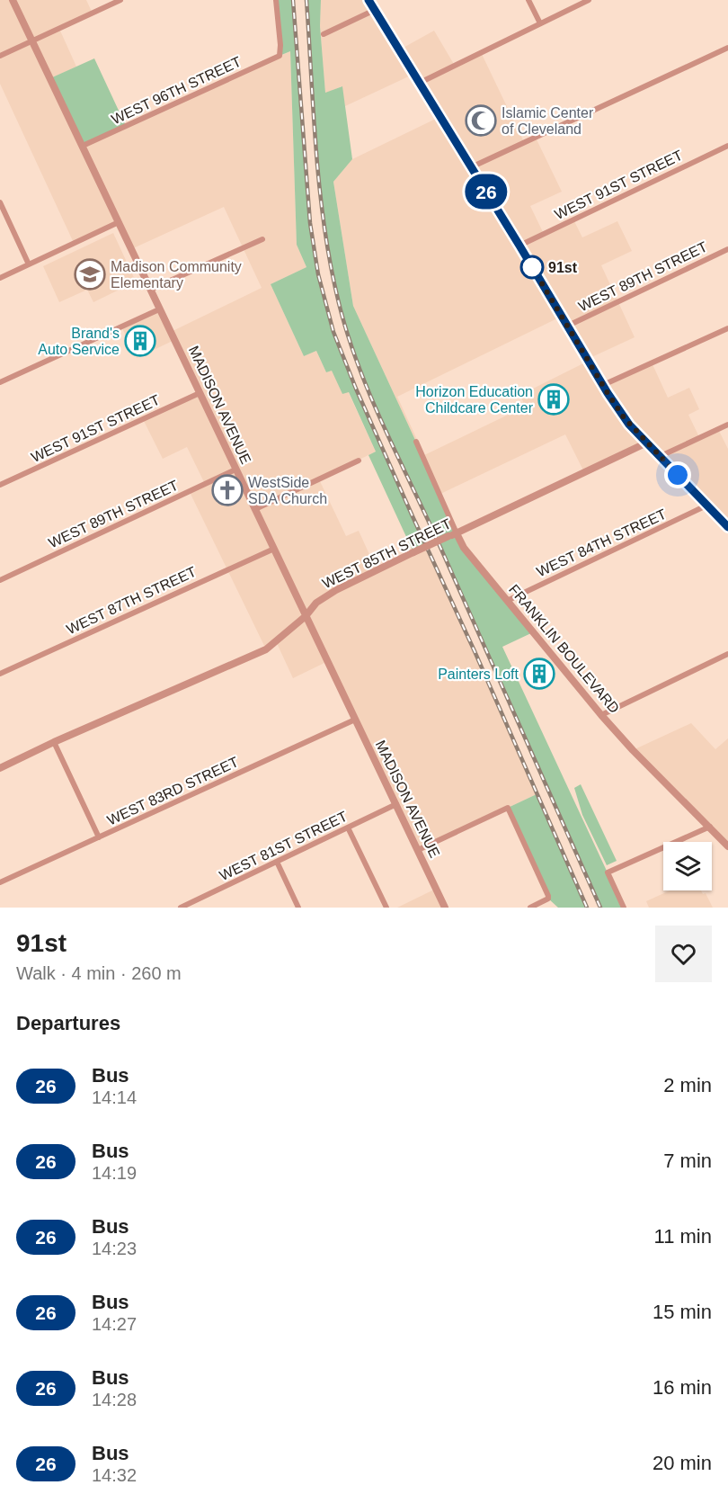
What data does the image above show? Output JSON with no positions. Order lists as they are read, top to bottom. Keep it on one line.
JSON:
{"streets":{"street":["WEST 96TH STREET","WEST 91ST STREET","WEST 89TH STREET","MADISON AVENUE","WEST 84TH STREET","WEST 85TH STREET","WEST 87TH STREET","FRANKLIN BOULEVARD","WEST 83RD STREET","WEST 81ST STREET"]},"crossings":[["WEST 96TH STREET","MADISON AVENUE"],["WEST 91ST STREET","MADISON AVENUE"],["WEST 89TH STREET","MADISON AVENUE"],["MADISON AVENUE","WEST 85TH STREET"],["MADISON AVENUE","WEST 87TH STREET"],["MADISON AVENUE","WEST 83RD STREET"],["MADISON AVENUE","WEST 81ST STREET"],["WEST 84TH STREET","FRANKLIN BOULEVARD"],["WEST 85TH STREET","FRANKLIN BOULEVARD"]],"places":{"mosque":["Islamic Center of Cleveland"],"other":["91st"],"school or university":["Madison Community Elementary"],"building":["Brand's Auto Service","Horizon Education Childcare Center","Painters Loft"],"church":["WestSide SDA Church"]},"lines":["bus line 26"],"page":{"on_map":"26","heading":[["91st","Walk · 4 min · 260 m"],"Departures"],"list":[{"mark":"26","name":"Bus","note":"14:14","value":"2 min"},{"mark":"26","name":"Bus","note":"14:19","value":"7 min"},{"mark":"26","name":"Bus","note":"14:23","value":"11 min"},{"mark":"26","name":"Bus","note":"14:27","value":"15 min"},{"mark":"26","name":"Bus","note":"14:28","value":"16 min"},{"mark":"26","name":"Bus","note":"14:32","value":"20 min"}]}}
